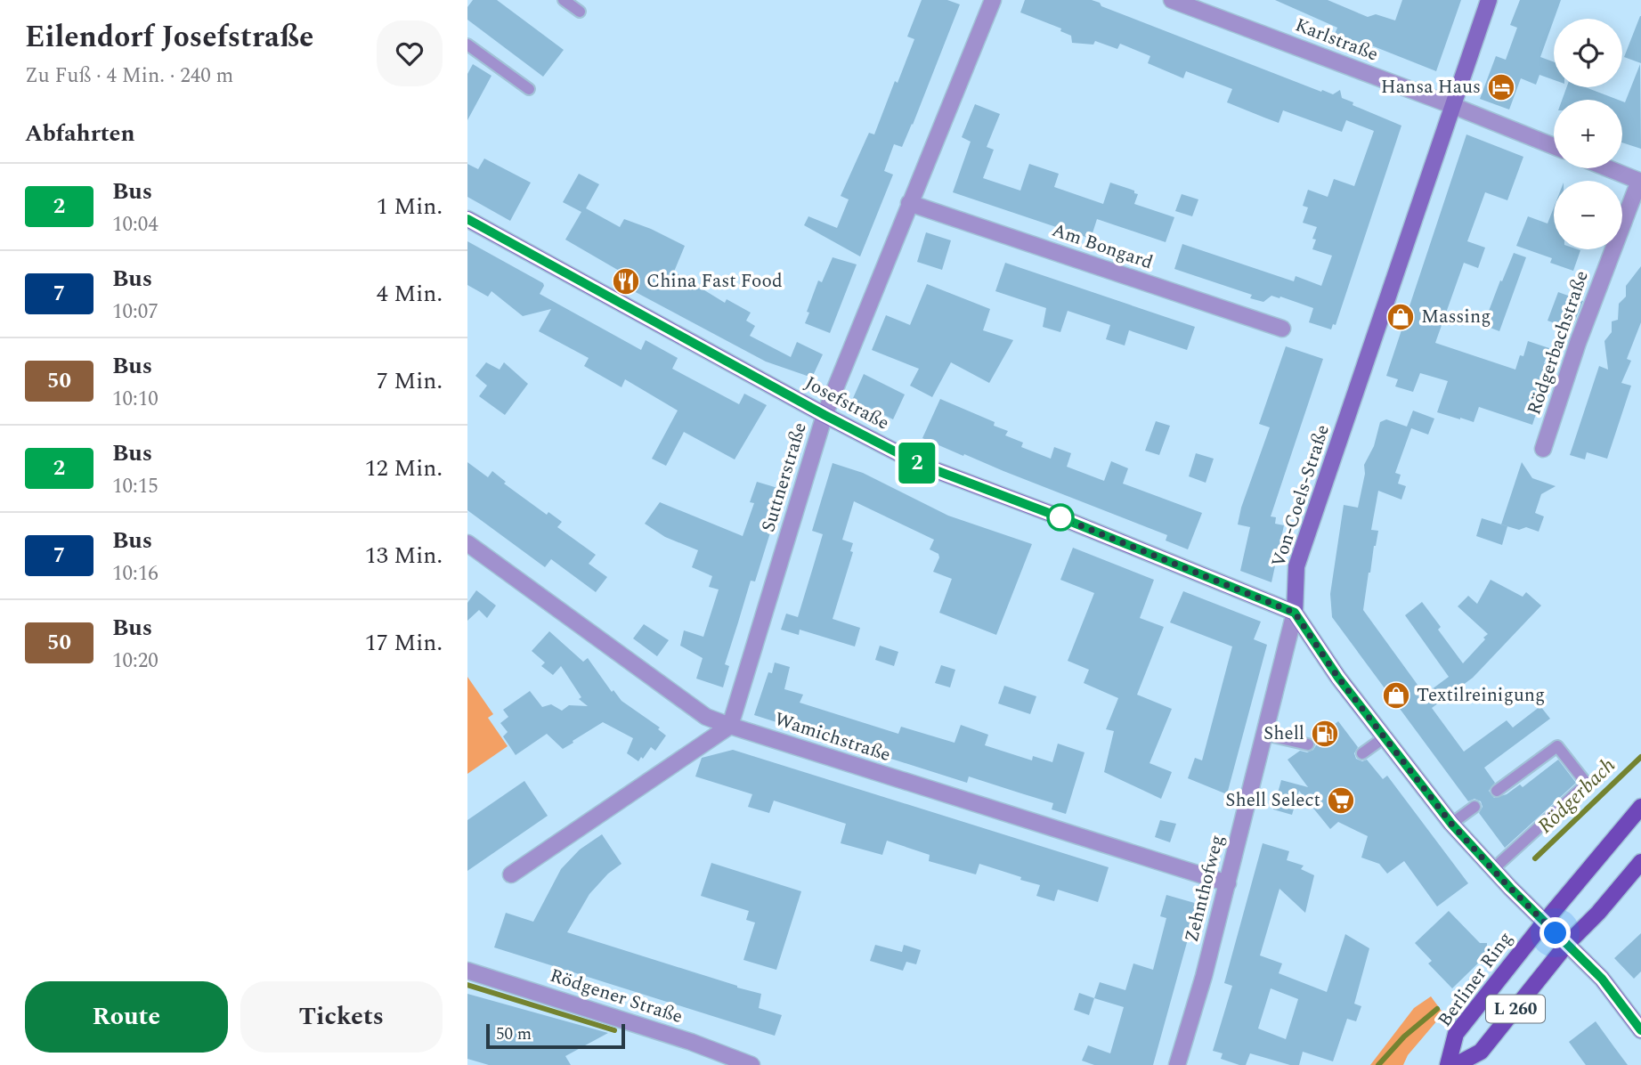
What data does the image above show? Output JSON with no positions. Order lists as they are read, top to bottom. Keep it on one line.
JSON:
{"streets":{"main road":["Josefstraße","Von-Coels-Straße","Berliner Ring","L 260"],"street":["Karlstraße","Am Bongard","Rödgerbachstraße","Suttnerstraße","Wamichstraße","Zehnthofweg","Rödgener Straße"]},"crossings":[["Karlstraße","Von-Coels-Straße"],["Am Bongard","Suttnerstraße"],["Josefstraße","Suttnerstraße"],["Josefstraße","Von-Coels-Straße"],["Josefstraße","Zehnthofweg"],["Suttnerstraße","Wamichstraße"],["Von-Coels-Straße","Zehnthofweg"],["Wamichstraße","Zehnthofweg"],["Berliner Ring","L 260"]],"water":["Rödgerbach"],"places":{"hotel":["Hansa Haus"],"restaurant":["China Fast Food"],"shop":["Massing","Textilreinigung"],"fuel station":["Shell"],"supermarket":["Shell Select"]},"lines":["bus line 2"],"scale_bar":"50 m","page":{"heading":[["Eilendorf Josefstraße","Zu Fuß · 4 Min. · 240 m"],"Abfahrten"],"on_map":"2","map_buttons":["+","−"],"list":[{"mark":"2","name":"Bus","note":"10:04","value":"1 Min."},{"mark":"7","name":"Bus","note":"10:07","value":"4 Min."},{"mark":"50","name":"Bus","note":"10:10","value":"7 Min."},{"mark":"2","name":"Bus","note":"10:15","value":"12 Min."},{"mark":"7","name":"Bus","note":"10:16","value":"13 Min."},{"mark":"50","name":"Bus","note":"10:20","value":"17 Min."}],"buttons":["Route","Tickets"],"scale":"50 m"}}
